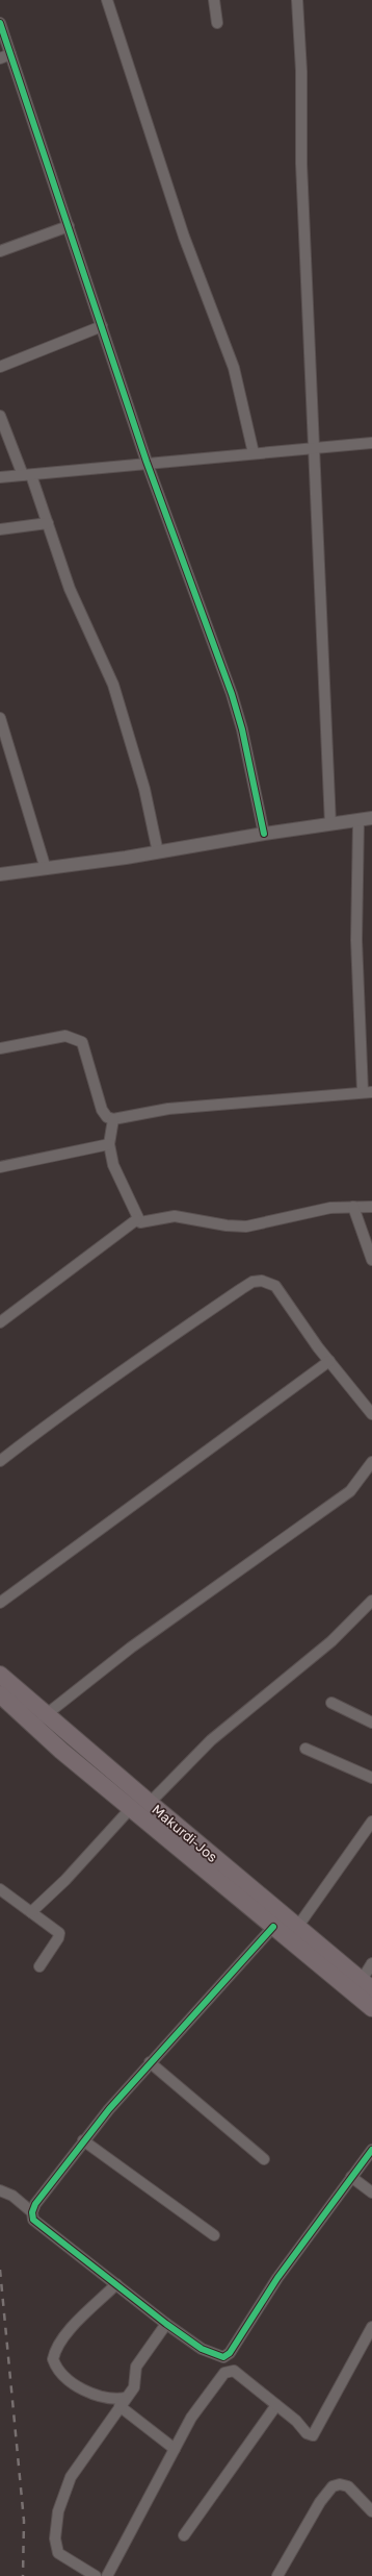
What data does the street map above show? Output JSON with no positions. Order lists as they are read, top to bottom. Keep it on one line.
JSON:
{"streets":{"highway":["Makurdi-Jos"]}}
